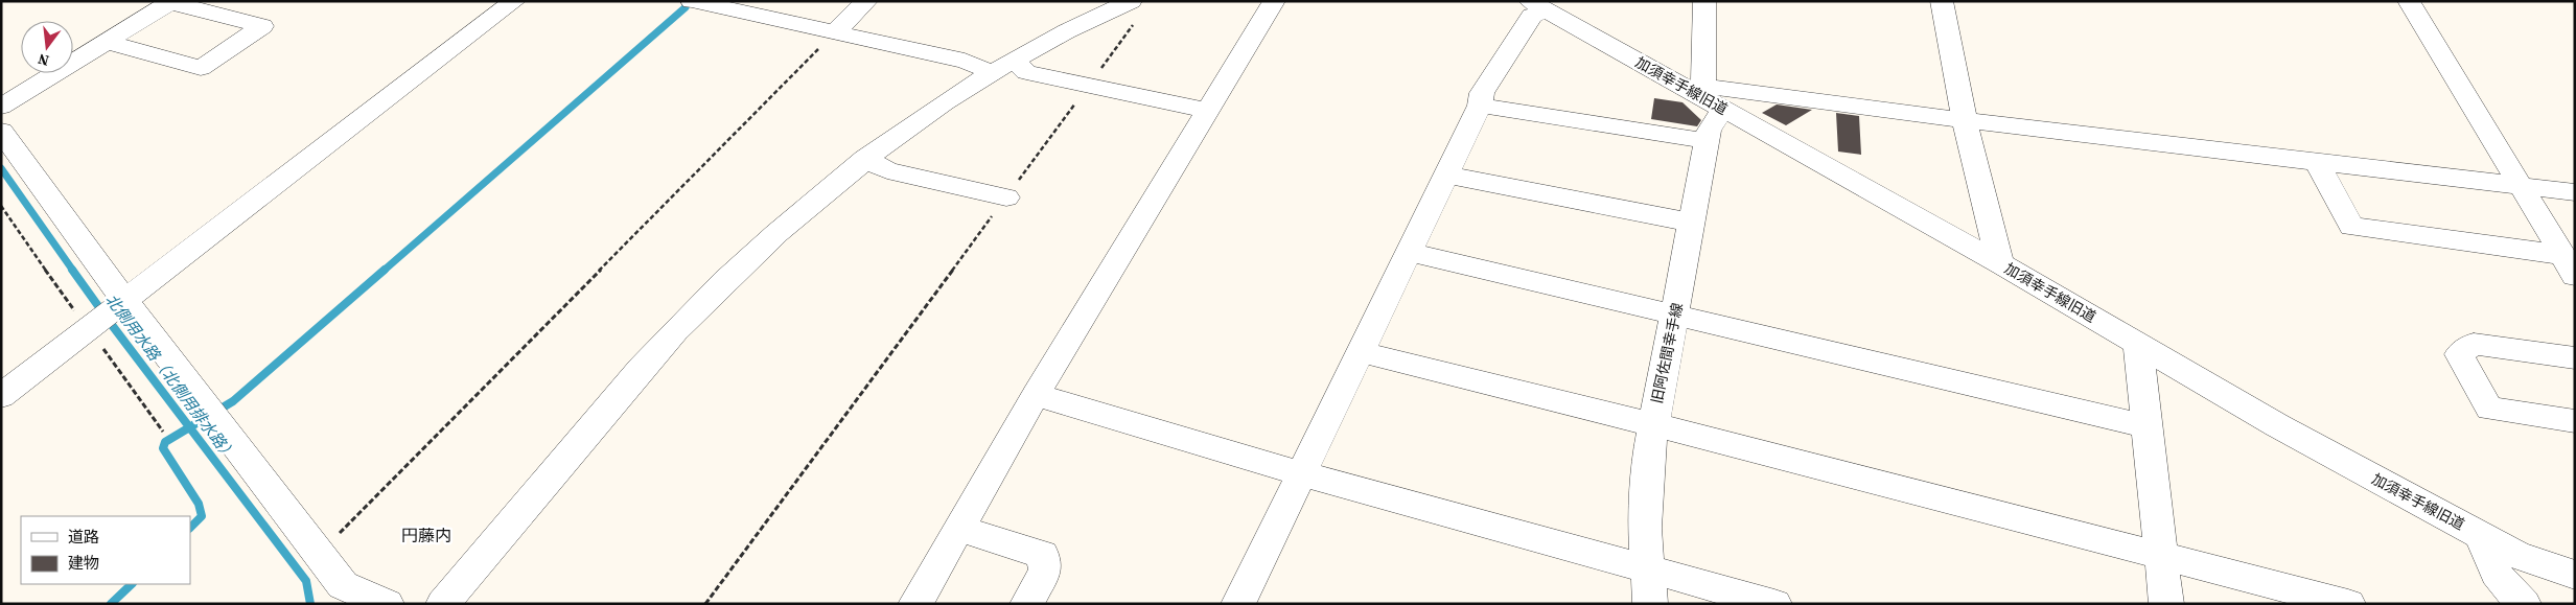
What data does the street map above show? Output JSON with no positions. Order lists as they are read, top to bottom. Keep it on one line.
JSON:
{"streets":{"street":["加須幸手線旧道","旧阿佐間幸手線"]},"crossings":[["加須幸手線旧道","旧阿佐間幸手線"]],"districts":["円藤内"],"water":["北側用水路（北側用排水路）"],"legend":["道路","建物"],"north":"bottom"}
